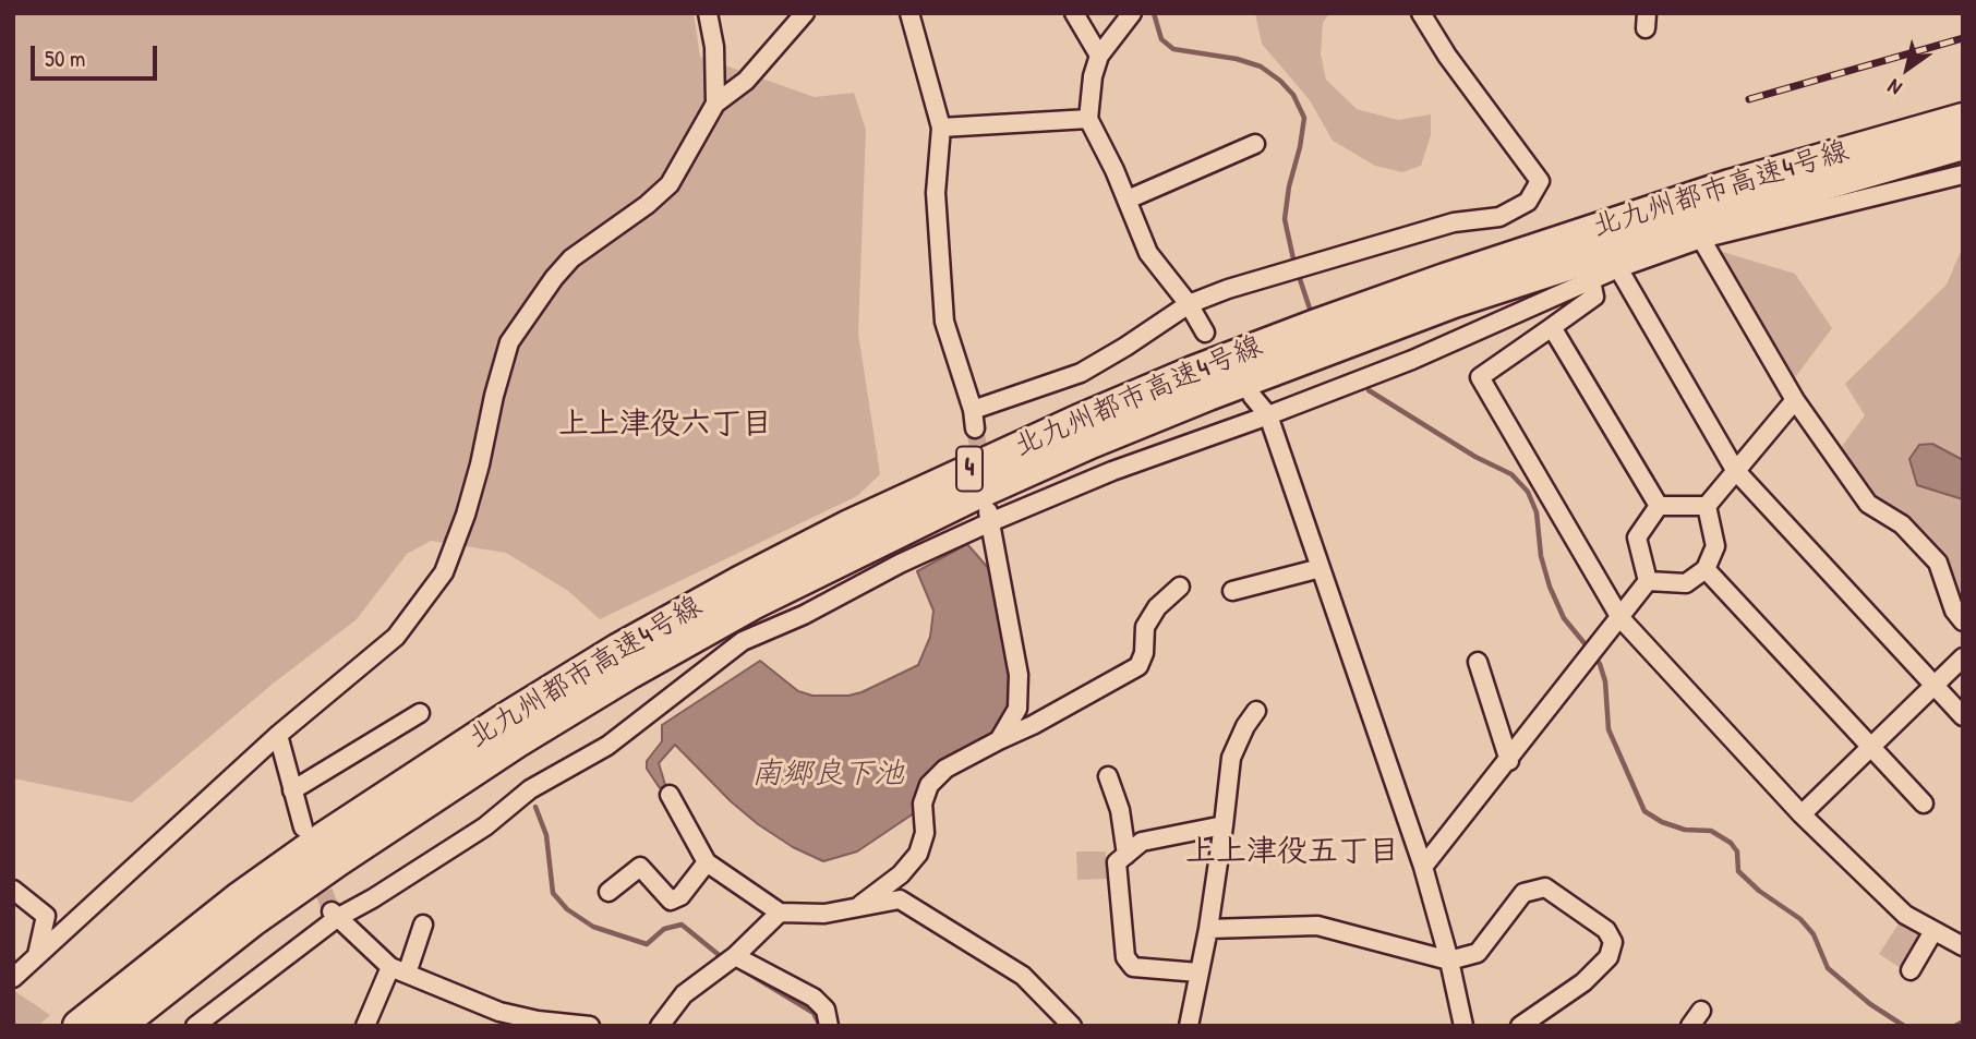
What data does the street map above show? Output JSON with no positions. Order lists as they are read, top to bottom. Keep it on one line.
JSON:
{"streets":{"highway":["北九州都市高速4号線","4"]},"districts":["上上津役六丁目","上上津役五丁目"],"water":["南郷良下池"],"scale_bar":"50 m","north":"bottom left"}
